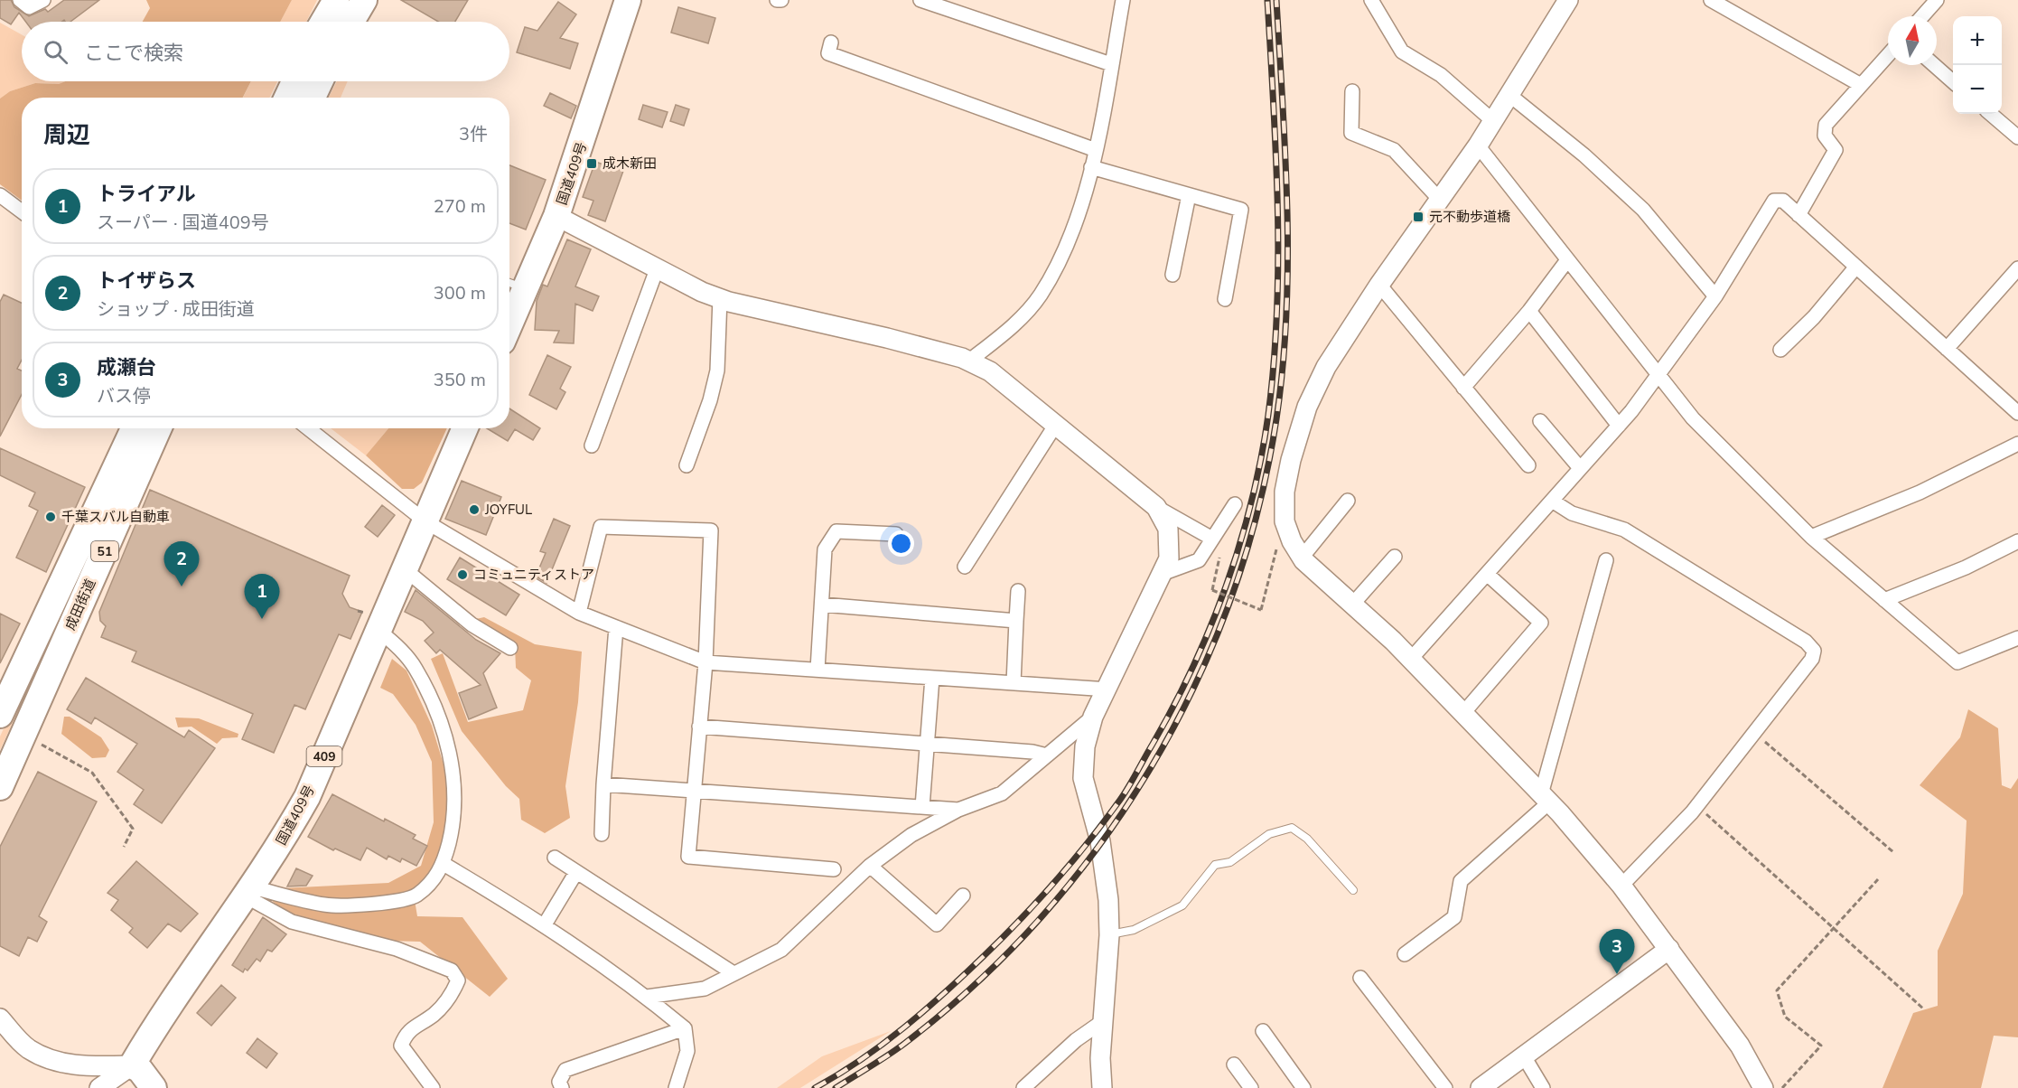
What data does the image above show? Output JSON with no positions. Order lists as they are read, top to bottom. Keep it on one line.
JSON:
{"streets":{"highway":["国道409号","51","成田街道","409"]},"places":{"transit":["成木新田","元不動歩道橋"],"other":["JOYFUL","千葉スバル自動車","コミュニティストア"]},"north":"top","page":{"map_buttons":["+","−"],"search":"ここで検索","heading":["周辺","3件"],"list":[{"mark":"1","name":"トライアル","note":"スーパー · 国道409号","value":"270 m"},{"mark":"2","name":"トイザらス","note":"ショップ · 成田街道","value":"300 m"},{"mark":"3","name":"成瀬台","note":"バス停","value":"350 m"}],"pins":["2","1","3"]}}
